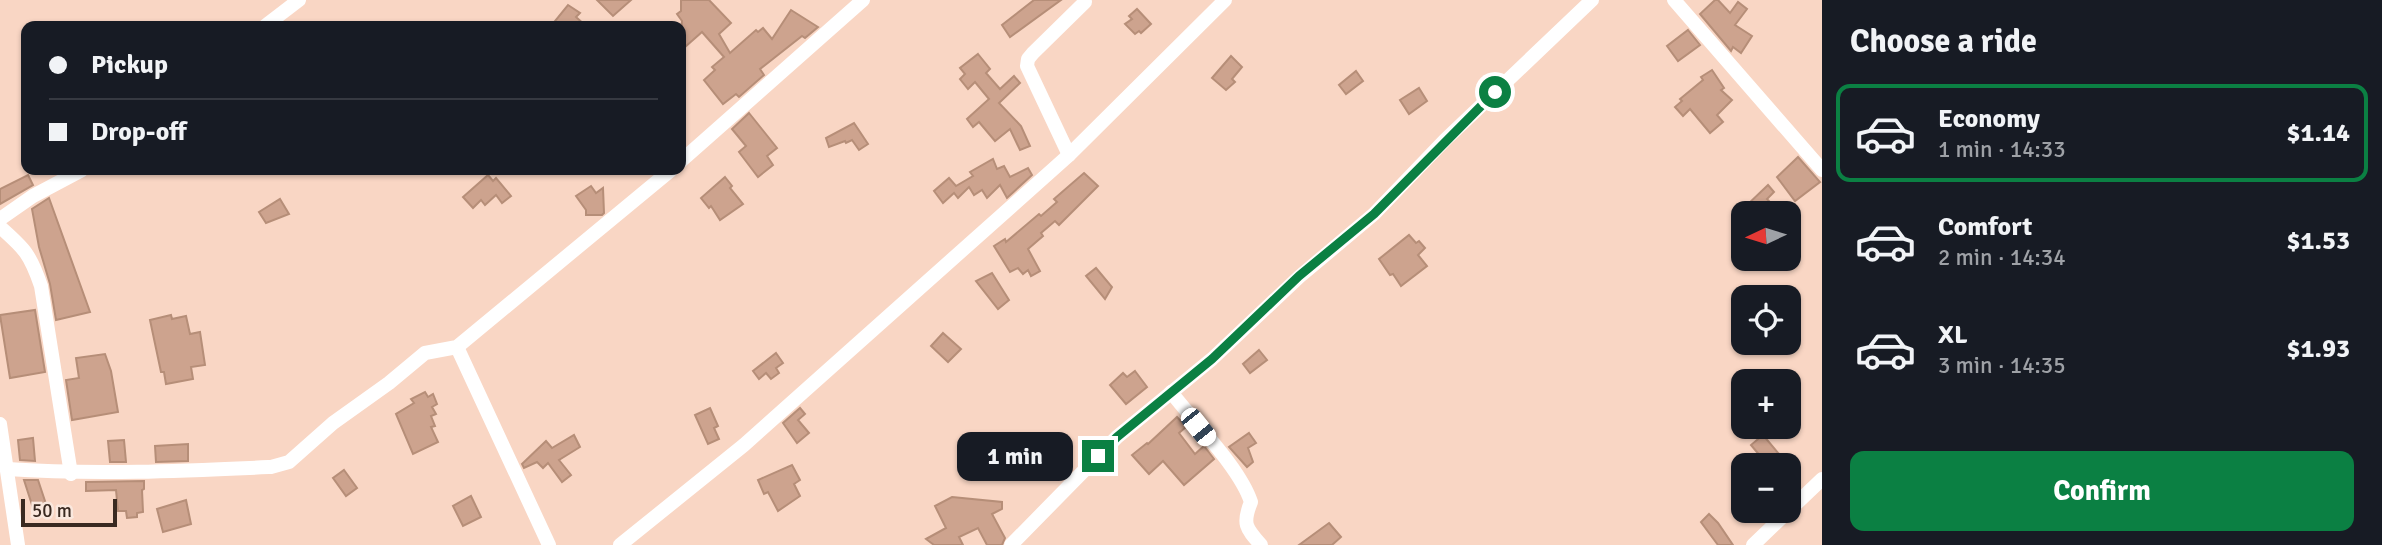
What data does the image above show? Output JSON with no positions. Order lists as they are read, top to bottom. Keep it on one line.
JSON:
{"scale_bar":"50 m","north":"left","page":{"heading":"Choose a ride","banner":["Pickup","Drop-off"],"list":[{"name":"Economy","note":"1 min · 14:33","value":"$1.14"},{"name":"Comfort","note":"2 min · 14:34","value":"$1.53"},{"name":"XL","note":"3 min · 14:35","value":"$1.93"}],"map_buttons":["+","−"],"bubble":"1 min","buttons":"Confirm","scale":"50 m"}}
